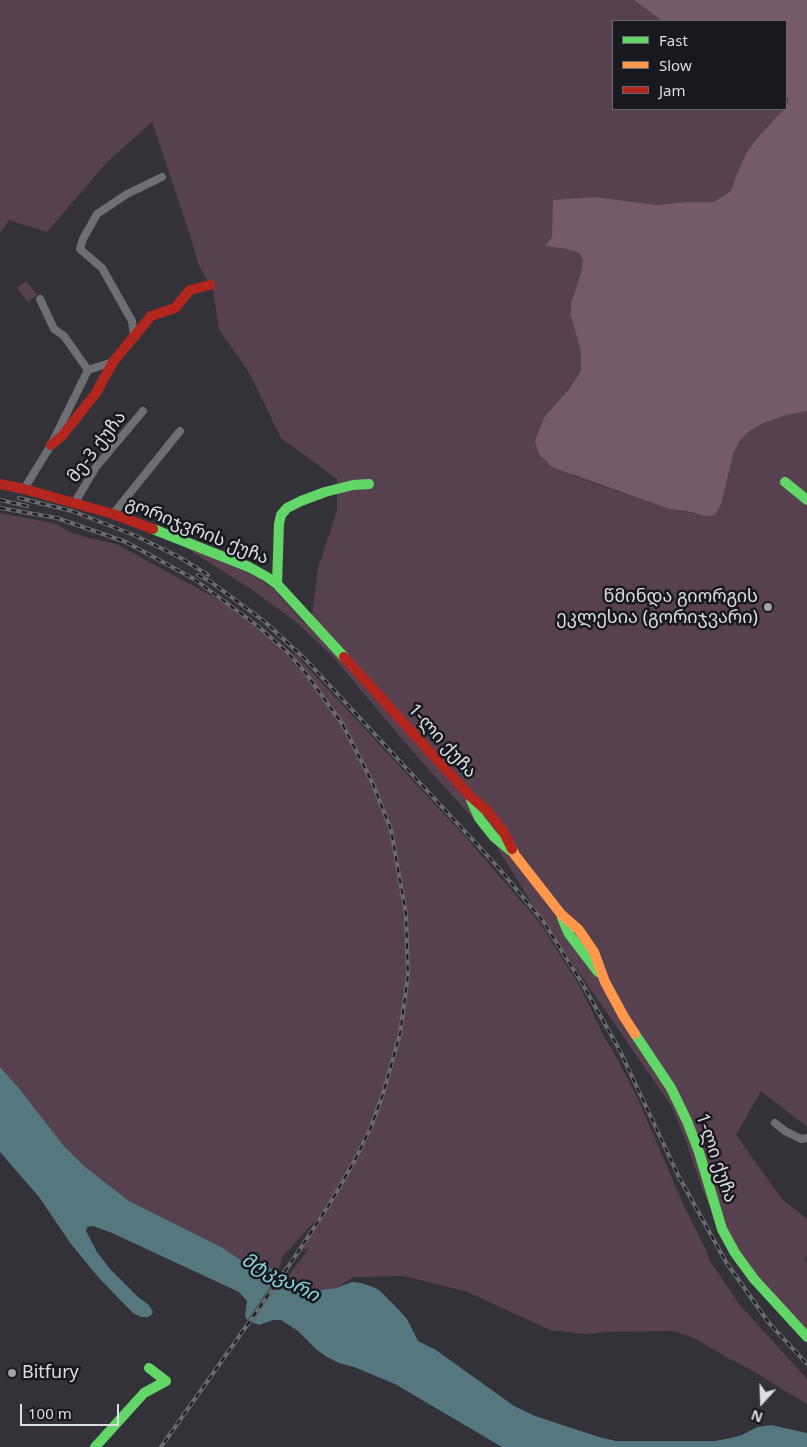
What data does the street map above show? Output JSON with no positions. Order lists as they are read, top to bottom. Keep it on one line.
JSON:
{"streets":{"main road":["გორიჯვრის ქუჩა","1-ლი ქუჩა"],"street":["მე-3 ქუჩა"]},"crossings":[["მე-3 ქუჩა","გორიჯვრის ქუჩა"],["გორიჯვრის ქუჩა","1-ლი ქუჩა"]],"water":["მტკვარი"],"places":["წმინდა გიორგის ეკლესია (გორიჯვარი)","Bitfury"],"legend":["Fast","Slow","Jam"],"scale_bar":"100 m","north":"bottom"}
